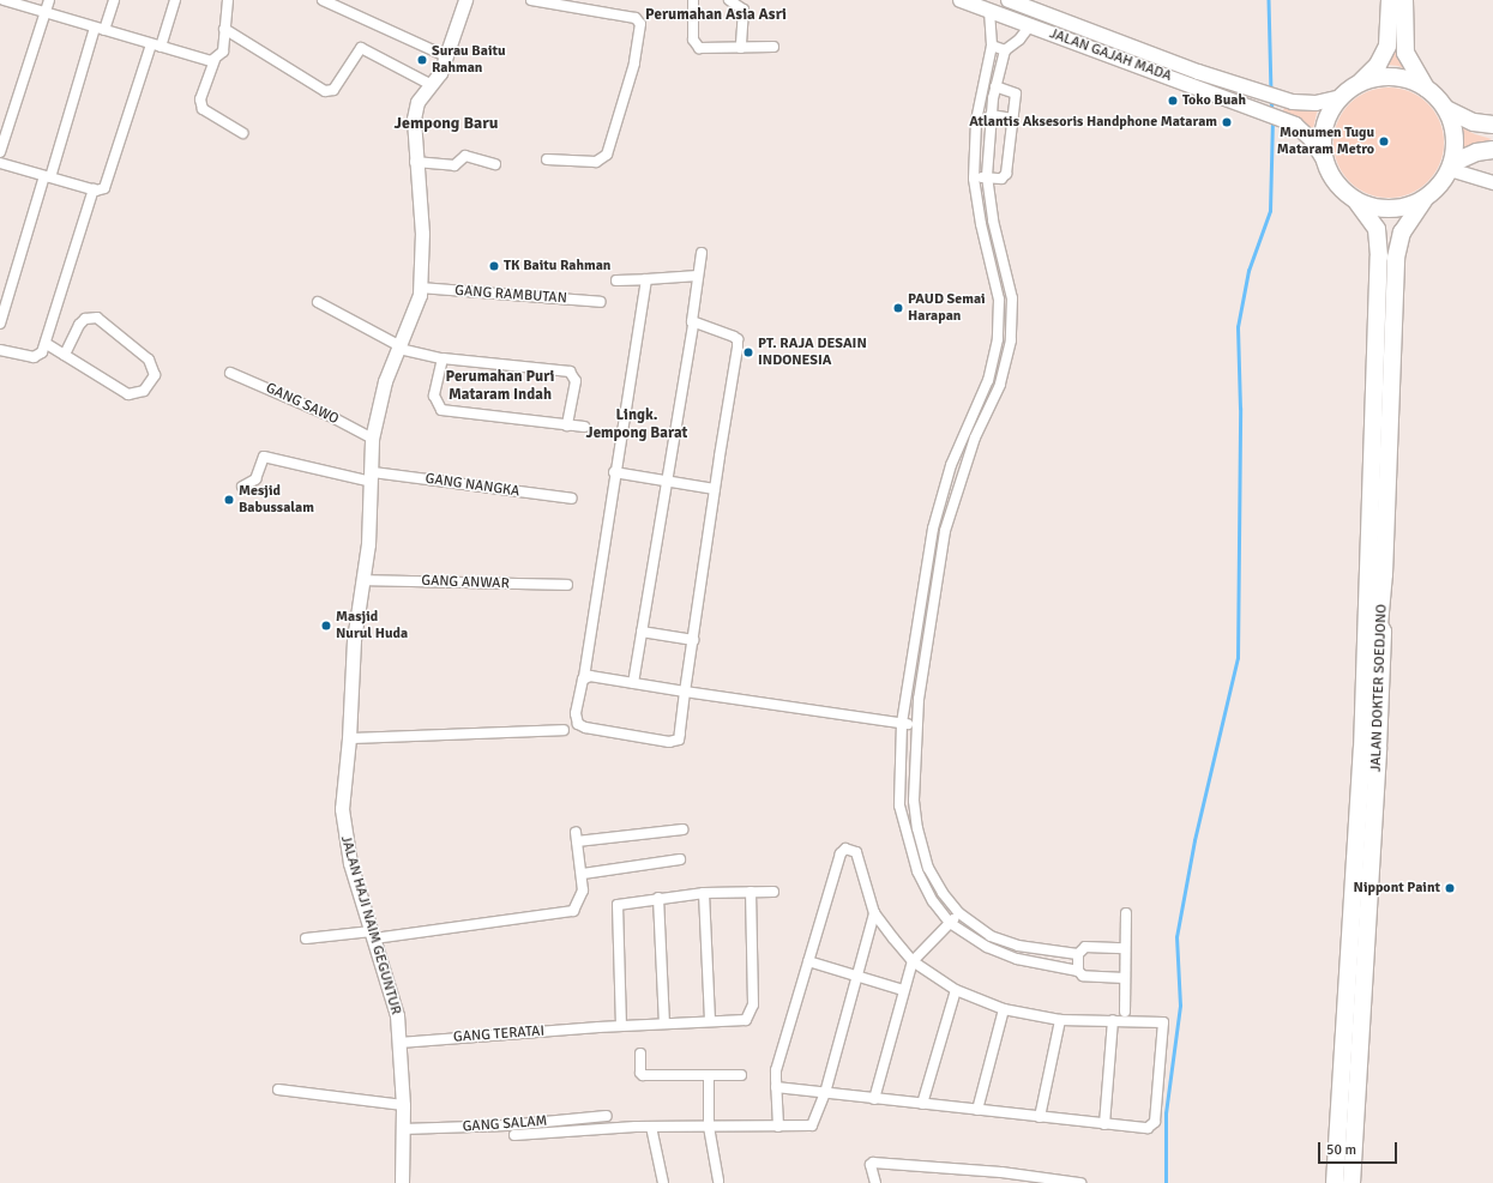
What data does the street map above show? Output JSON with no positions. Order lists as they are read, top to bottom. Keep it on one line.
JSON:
{"streets":{"highway":["JALAN DOKTER SOEDJONO"],"main road":["JALAN GAJAH MADA"],"street":["GANG RAMBUTAN","GANG SAWO","GANG NANGKA","GANG ANWAR","JALAN HAJI NAIM GEGUNTUR","GANG TERATAI","GANG SALAM"]},"crossings":[["JALAN GAJAH MADA","JALAN DOKTER SOEDJONO"],["GANG RAMBUTAN","JALAN HAJI NAIM GEGUNTUR"],["GANG SAWO","JALAN HAJI NAIM GEGUNTUR"],["GANG NANGKA","JALAN HAJI NAIM GEGUNTUR"],["GANG ANWAR","JALAN HAJI NAIM GEGUNTUR"],["JALAN HAJI NAIM GEGUNTUR","GANG TERATAI"],["JALAN HAJI NAIM GEGUNTUR","GANG SALAM"]],"districts":["Perumahan Asia Asri","Jempong Baru","Perumahan Puri Mataram Indah","Lingk. Jempong Barat"],"places":["Surau Baitu Rahman","Toko Buah","Atlantis Aksesoris Handphone Mataram","Monumen Tugu Mataram Metro","TK Baitu Rahman","PAUD Semai Harapan","PT. RAJA DESAIN INDONESIA","Mesjid Babussalam","Masjid Nurul Huda","Nippont Paint"],"scale_bar":"50 m"}
